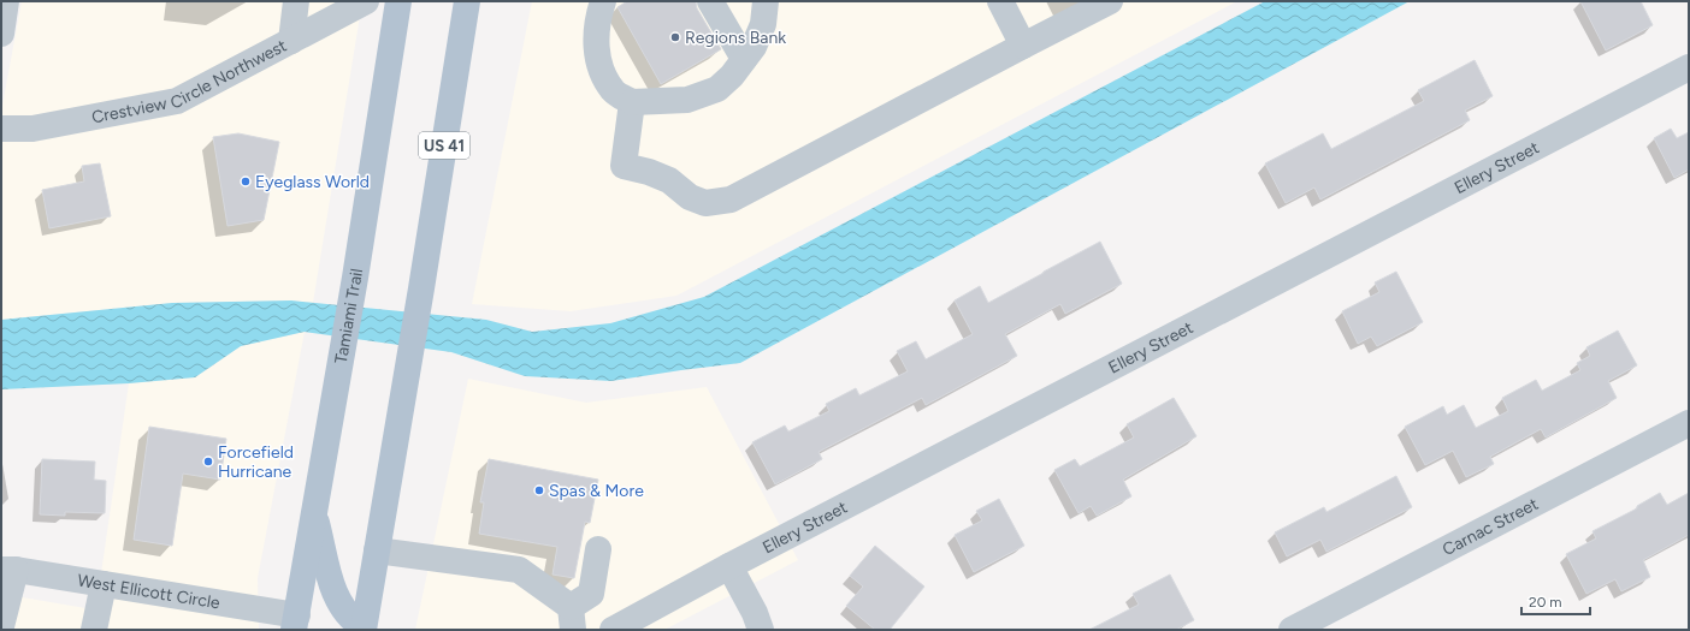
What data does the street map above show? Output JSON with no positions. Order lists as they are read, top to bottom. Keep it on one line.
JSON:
{"streets":{"main road":["US 41","Tamiami Trail"],"street":["Crestview Circle Northwest","Ellery Street","Carnac Street","West Ellicott Circle"]},"crossings":[["Tamiami Trail","West Ellicott Circle"]],"places":["Regions Bank","Eyeglass World","Forcefield Hurricane","Spas & More"],"scale_bar":"20 m"}
